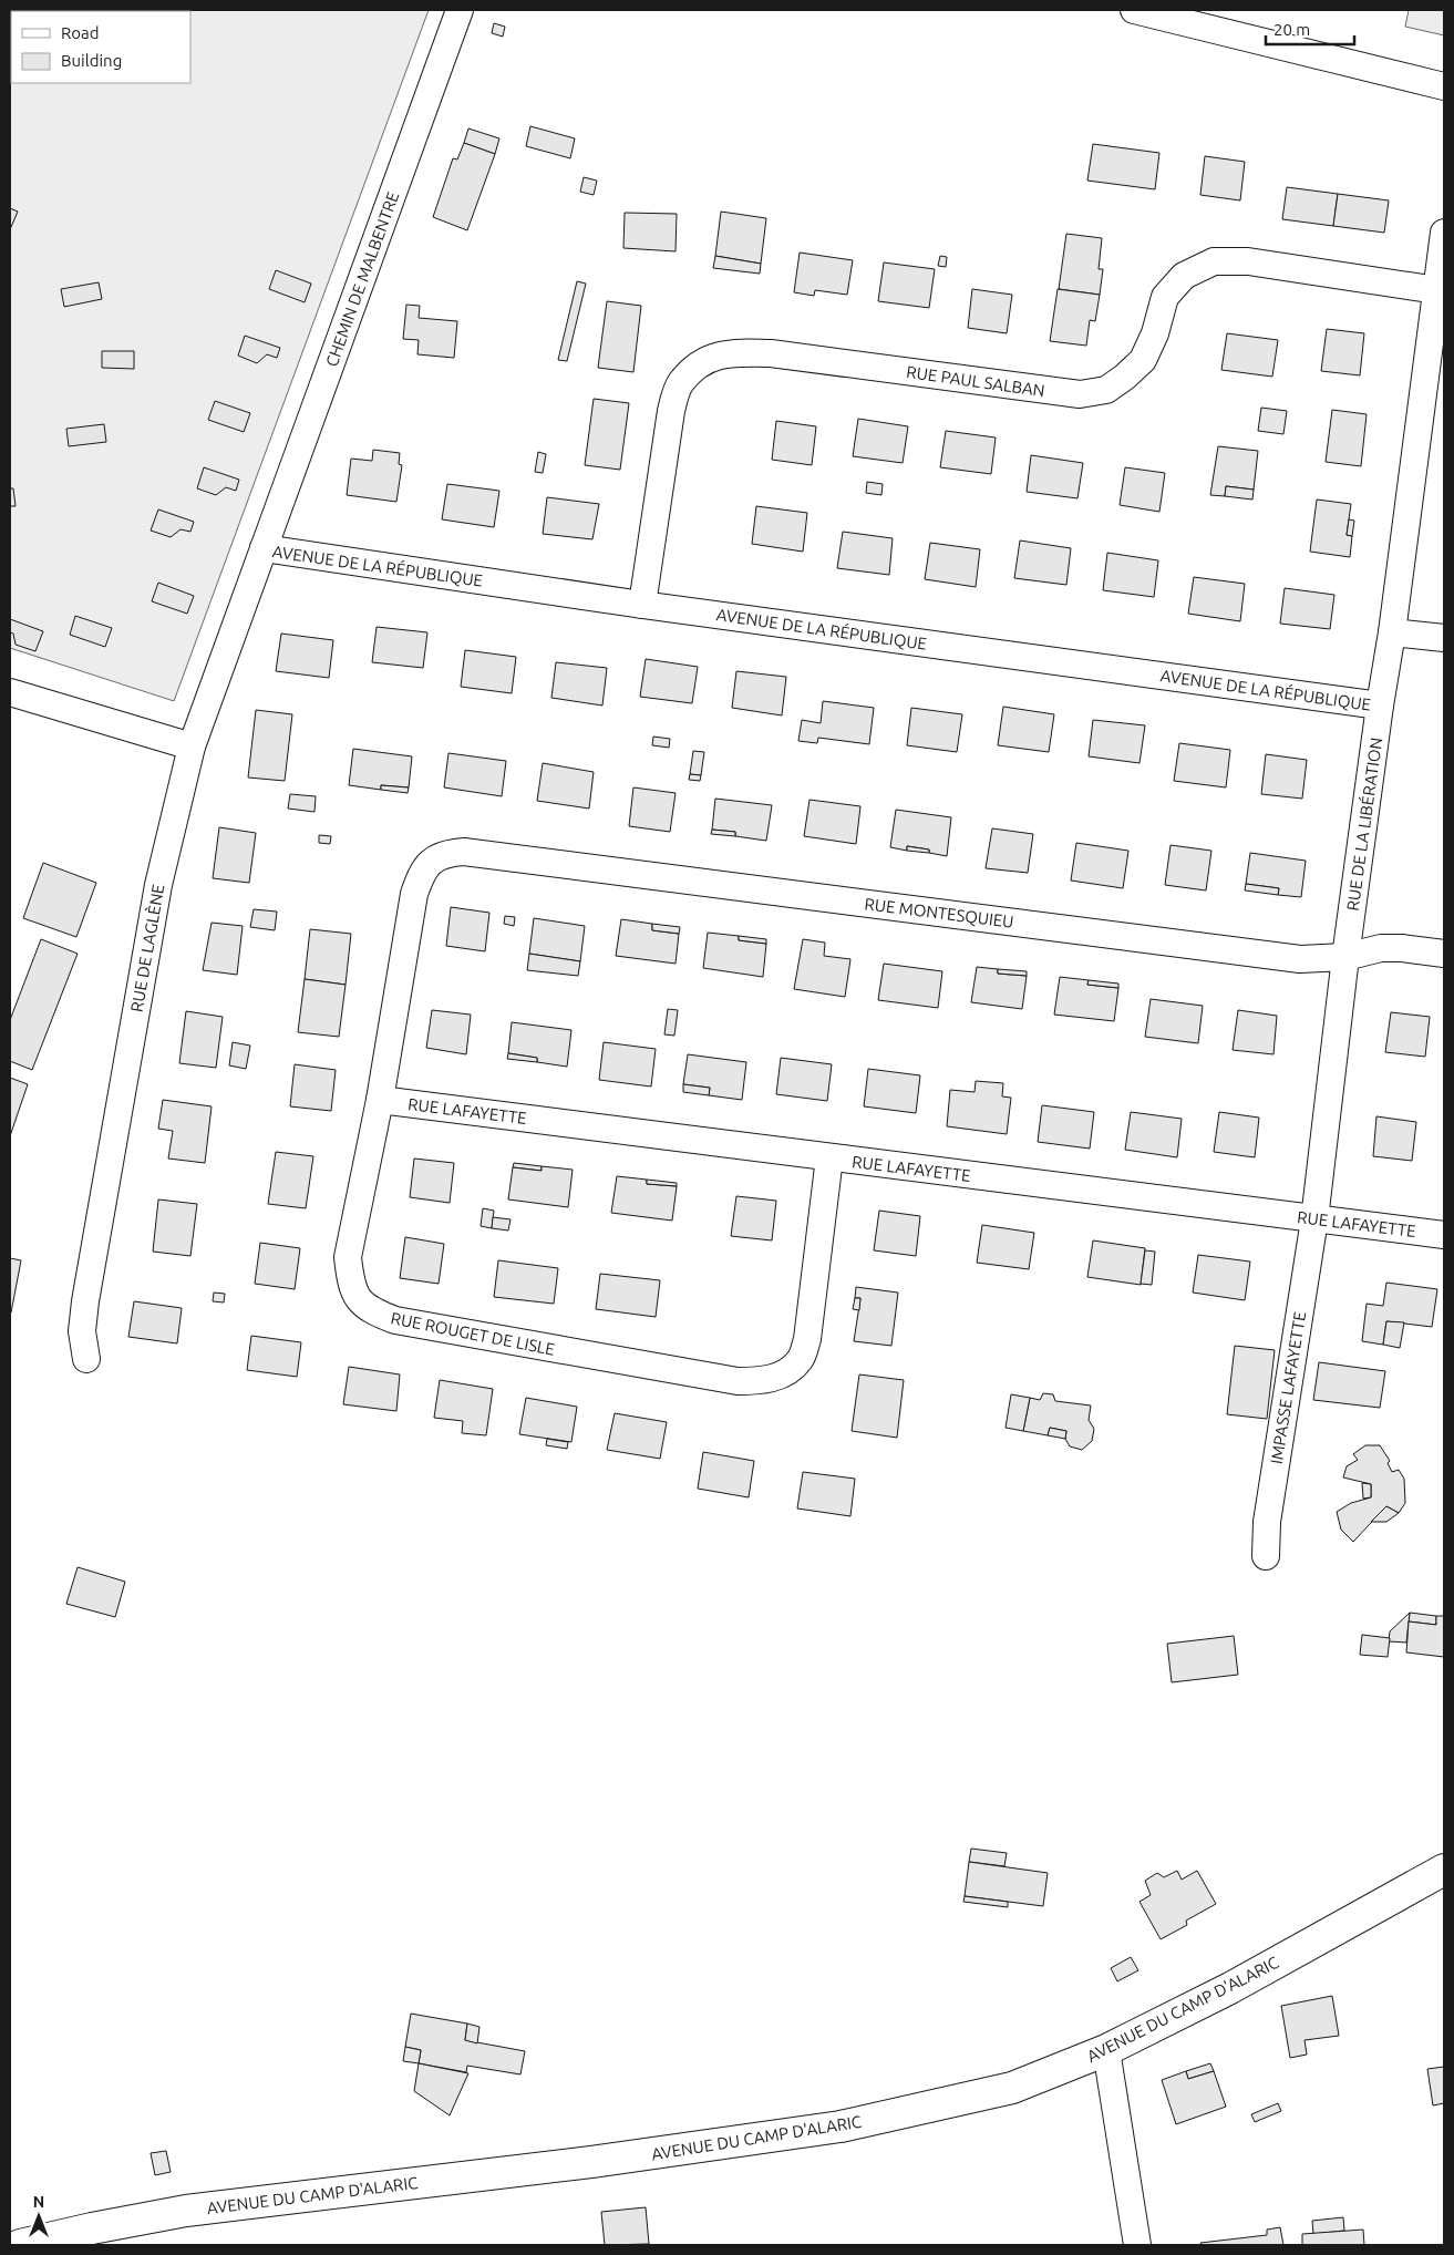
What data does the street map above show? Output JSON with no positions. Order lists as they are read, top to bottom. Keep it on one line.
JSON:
{"streets":{"main road":["AVENUE DU CAMP D'ALARIC"],"street":["CHEMIN DE MALBENTRE","RUE PAUL SALBAN","AVENUE DE LA RÉPUBLIQUE","RUE DE LA LIBÉRATION","RUE MONTESQUIEU","RUE DE LAGLÈNE","RUE LAFAYETTE","RUE ROUGET DE LISLE","IMPASSE LAFAYETTE"]},"crossings":[["CHEMIN DE MALBENTRE","AVENUE DE LA RÉPUBLIQUE"],["CHEMIN DE MALBENTRE","RUE DE LAGLÈNE"],["RUE PAUL SALBAN","AVENUE DE LA RÉPUBLIQUE"],["RUE PAUL SALBAN","RUE DE LA LIBÉRATION"],["AVENUE DE LA RÉPUBLIQUE","RUE DE LA LIBÉRATION"],["AVENUE DE LA RÉPUBLIQUE","RUE DE LAGLÈNE"],["RUE DE LA LIBÉRATION","RUE MONTESQUIEU"],["RUE DE LA LIBÉRATION","RUE LAFAYETTE"],["RUE DE LA LIBÉRATION","IMPASSE LAFAYETTE"],["RUE MONTESQUIEU","RUE ROUGET DE LISLE"],["RUE LAFAYETTE","RUE ROUGET DE LISLE"],["RUE LAFAYETTE","IMPASSE LAFAYETTE"]],"legend":["Road","Building"],"scale_bar":"20 m","north":"top"}
